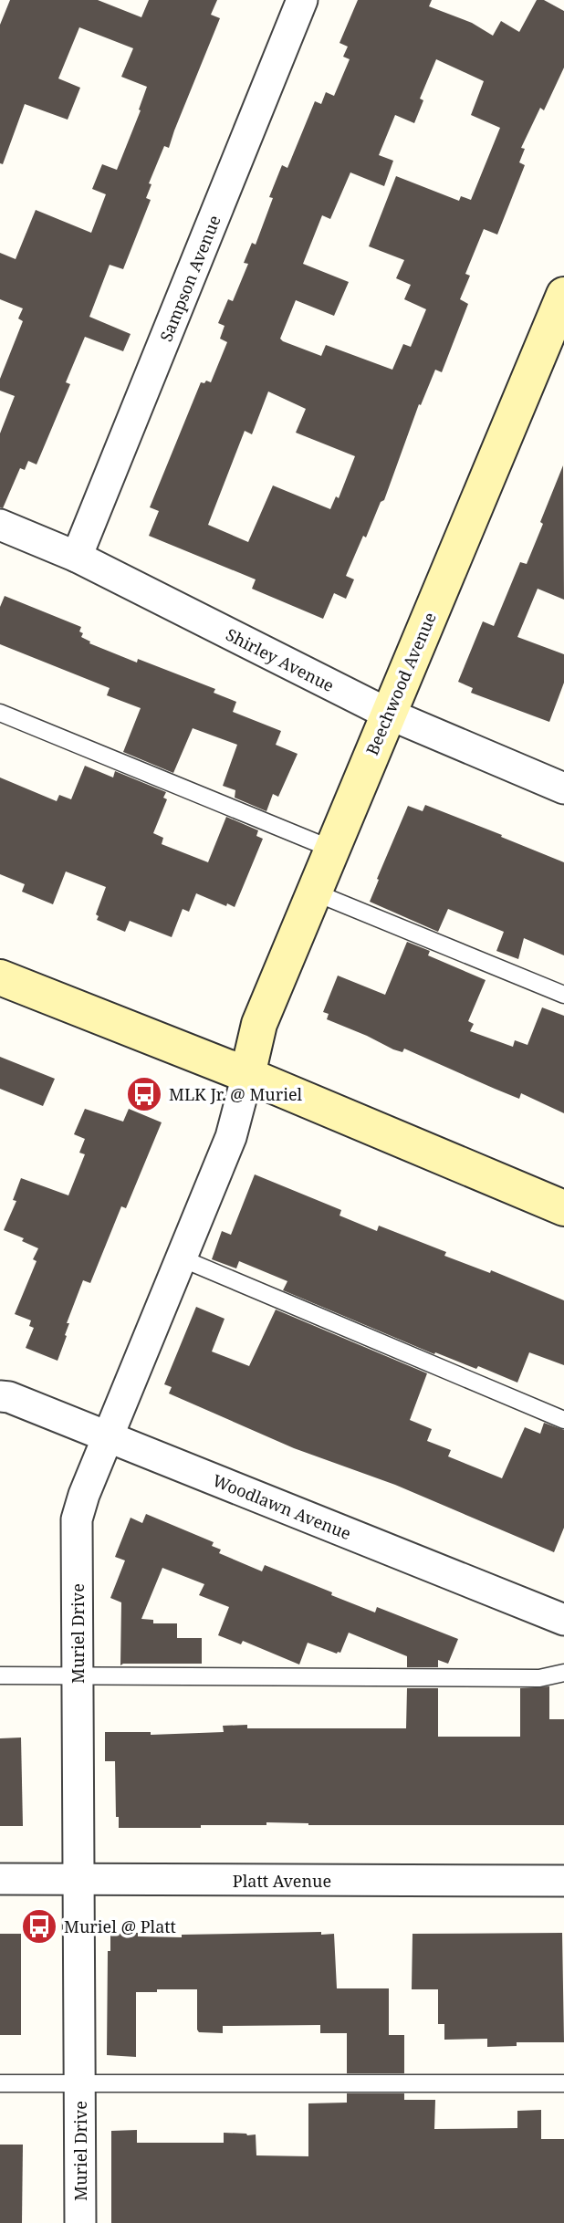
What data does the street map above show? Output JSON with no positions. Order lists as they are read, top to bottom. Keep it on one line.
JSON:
{"streets":{"street":["Sampson Avenue","Shirley Avenue","Beechwood Avenue","Woodlawn Avenue","Muriel Drive","Platt Avenue"]},"crossings":[["Sampson Avenue","Shirley Avenue"],["Shirley Avenue","Beechwood Avenue"],["Beechwood Avenue","Muriel Drive"],["Woodlawn Avenue","Muriel Drive"],["Muriel Drive","Platt Avenue"]],"places":{"bus stop":["MLK Jr. @ Muriel","Muriel @ Platt"]}}
